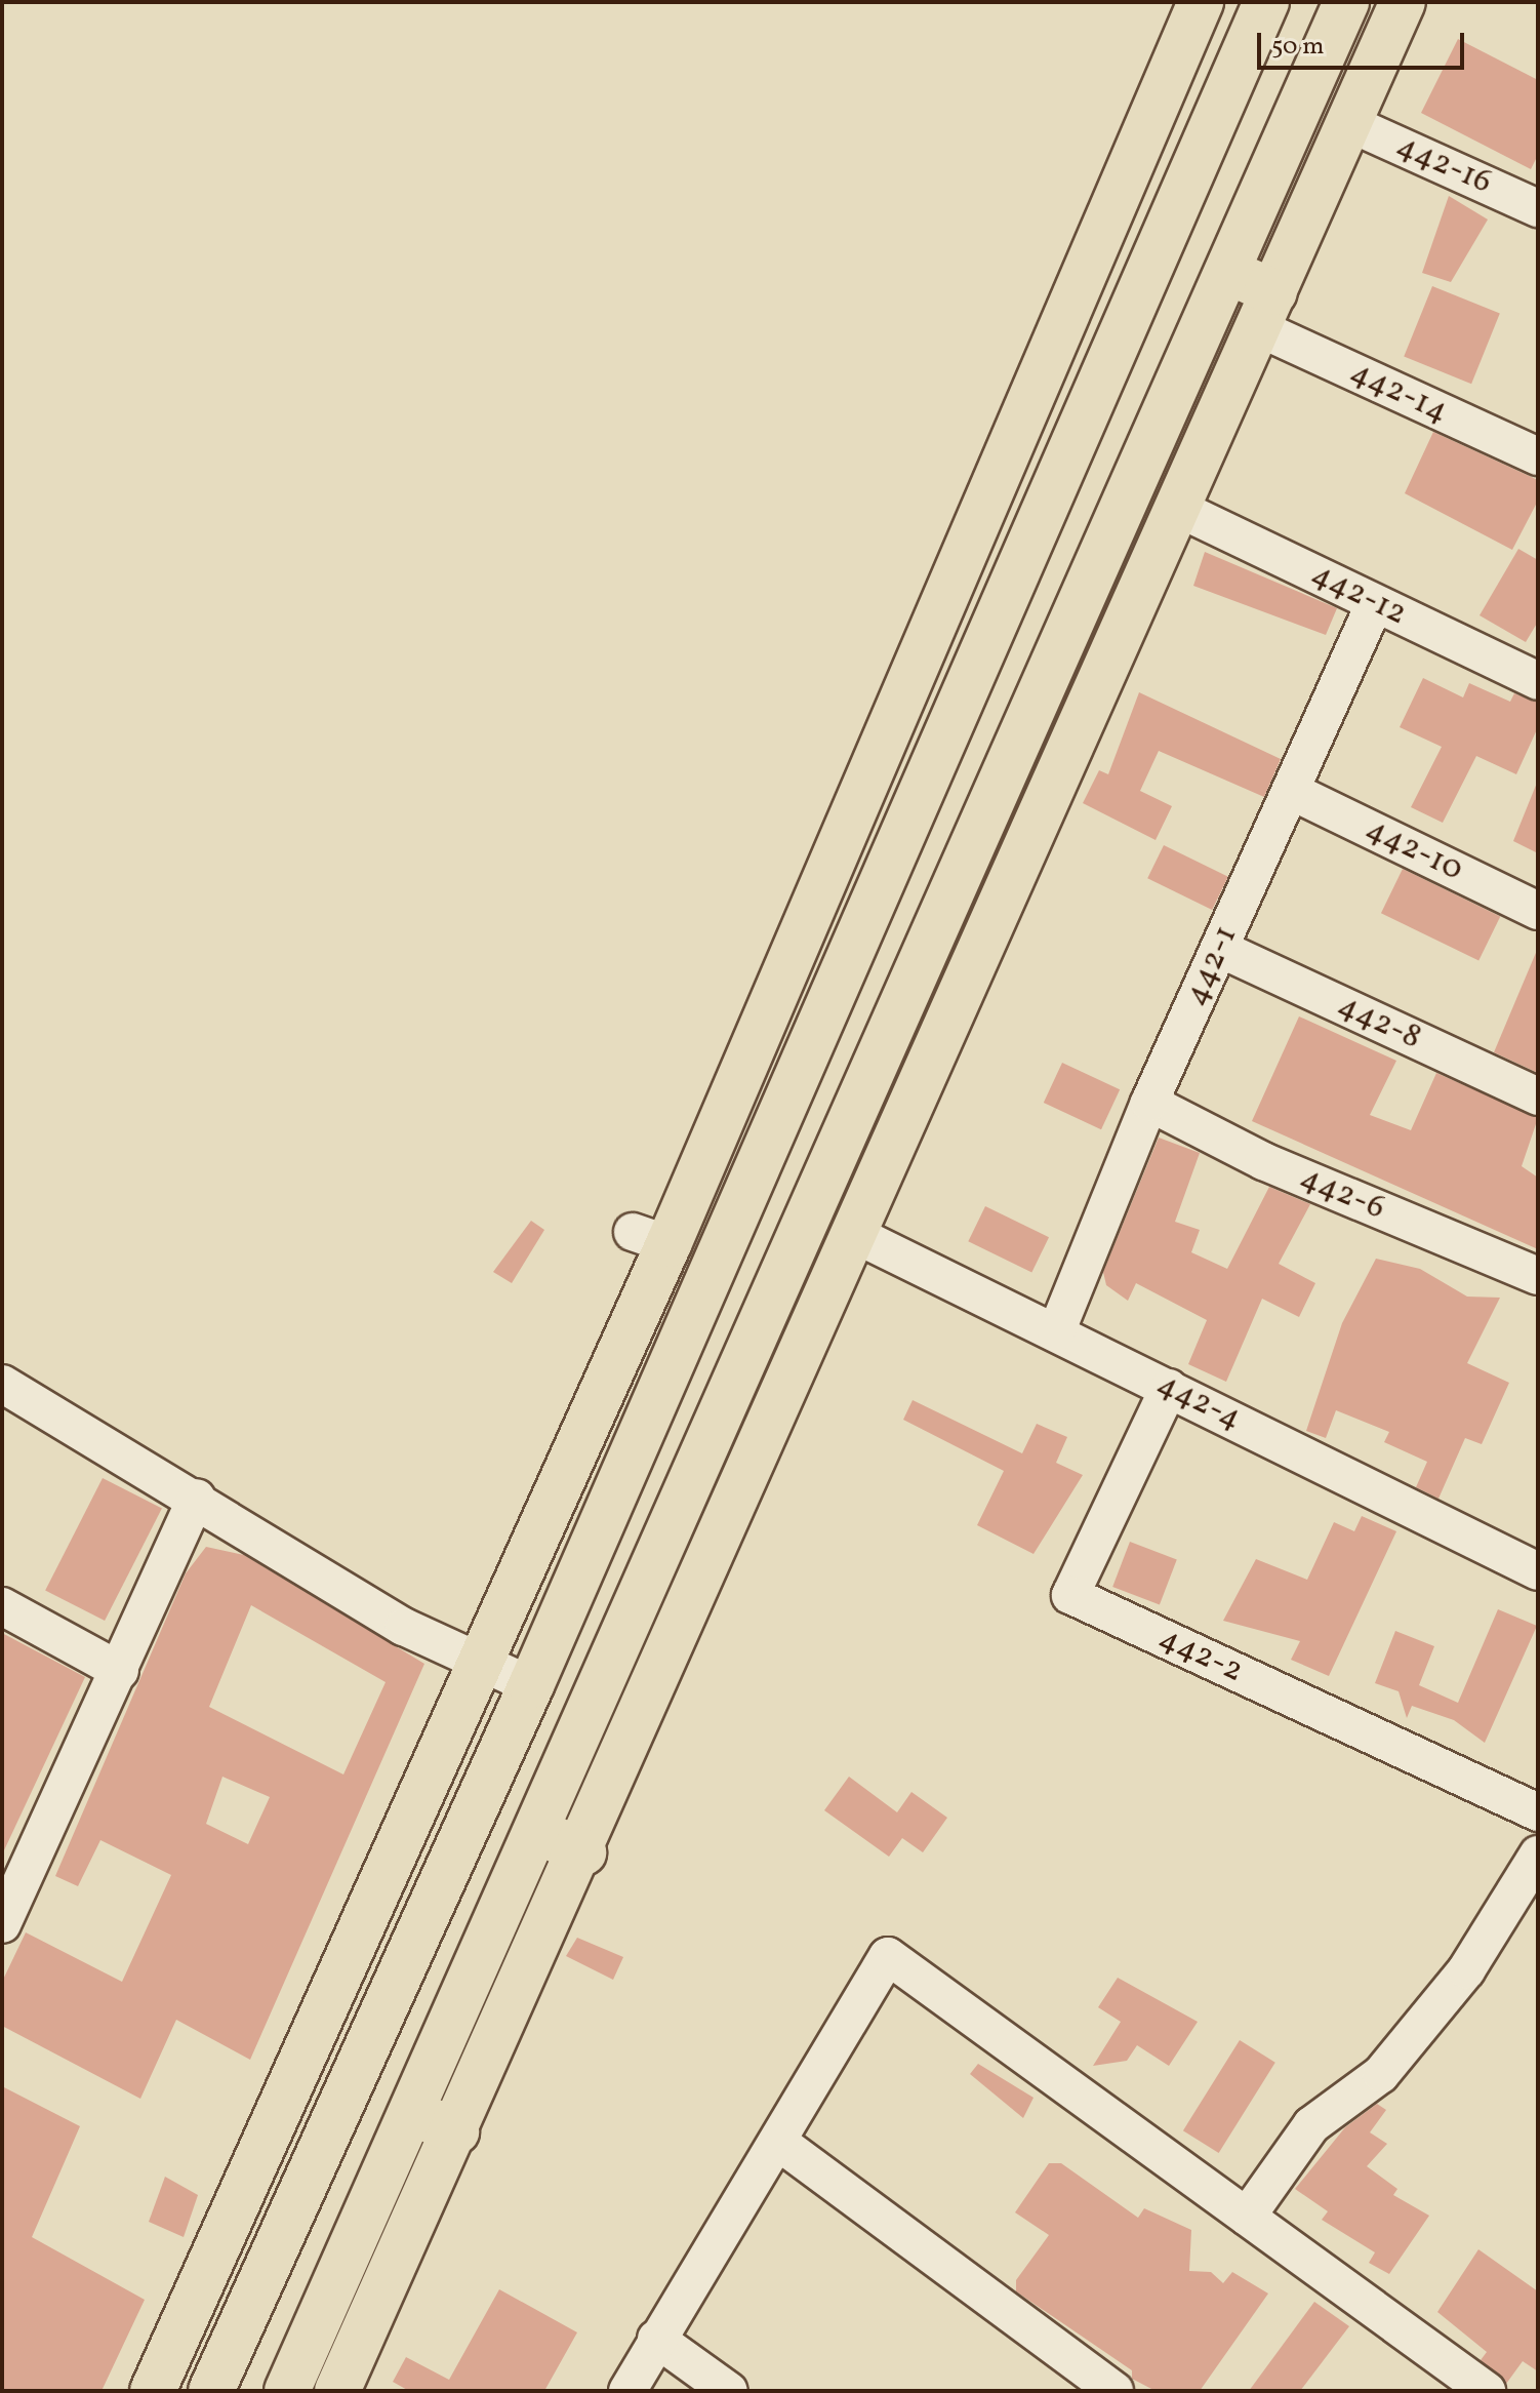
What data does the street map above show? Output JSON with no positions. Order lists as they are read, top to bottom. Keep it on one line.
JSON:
{"streets":{"street":["442-16","442-14","442-12","442-10","442-1","442-8","442-6","442-4","442-2"]},"crossings":[["442-12","442-1"],["442-10","442-1"],["442-1","442-8"],["442-1","442-6"],["442-1","442-4"],["442-4","442-2"]],"scale_bar":"50 m"}
